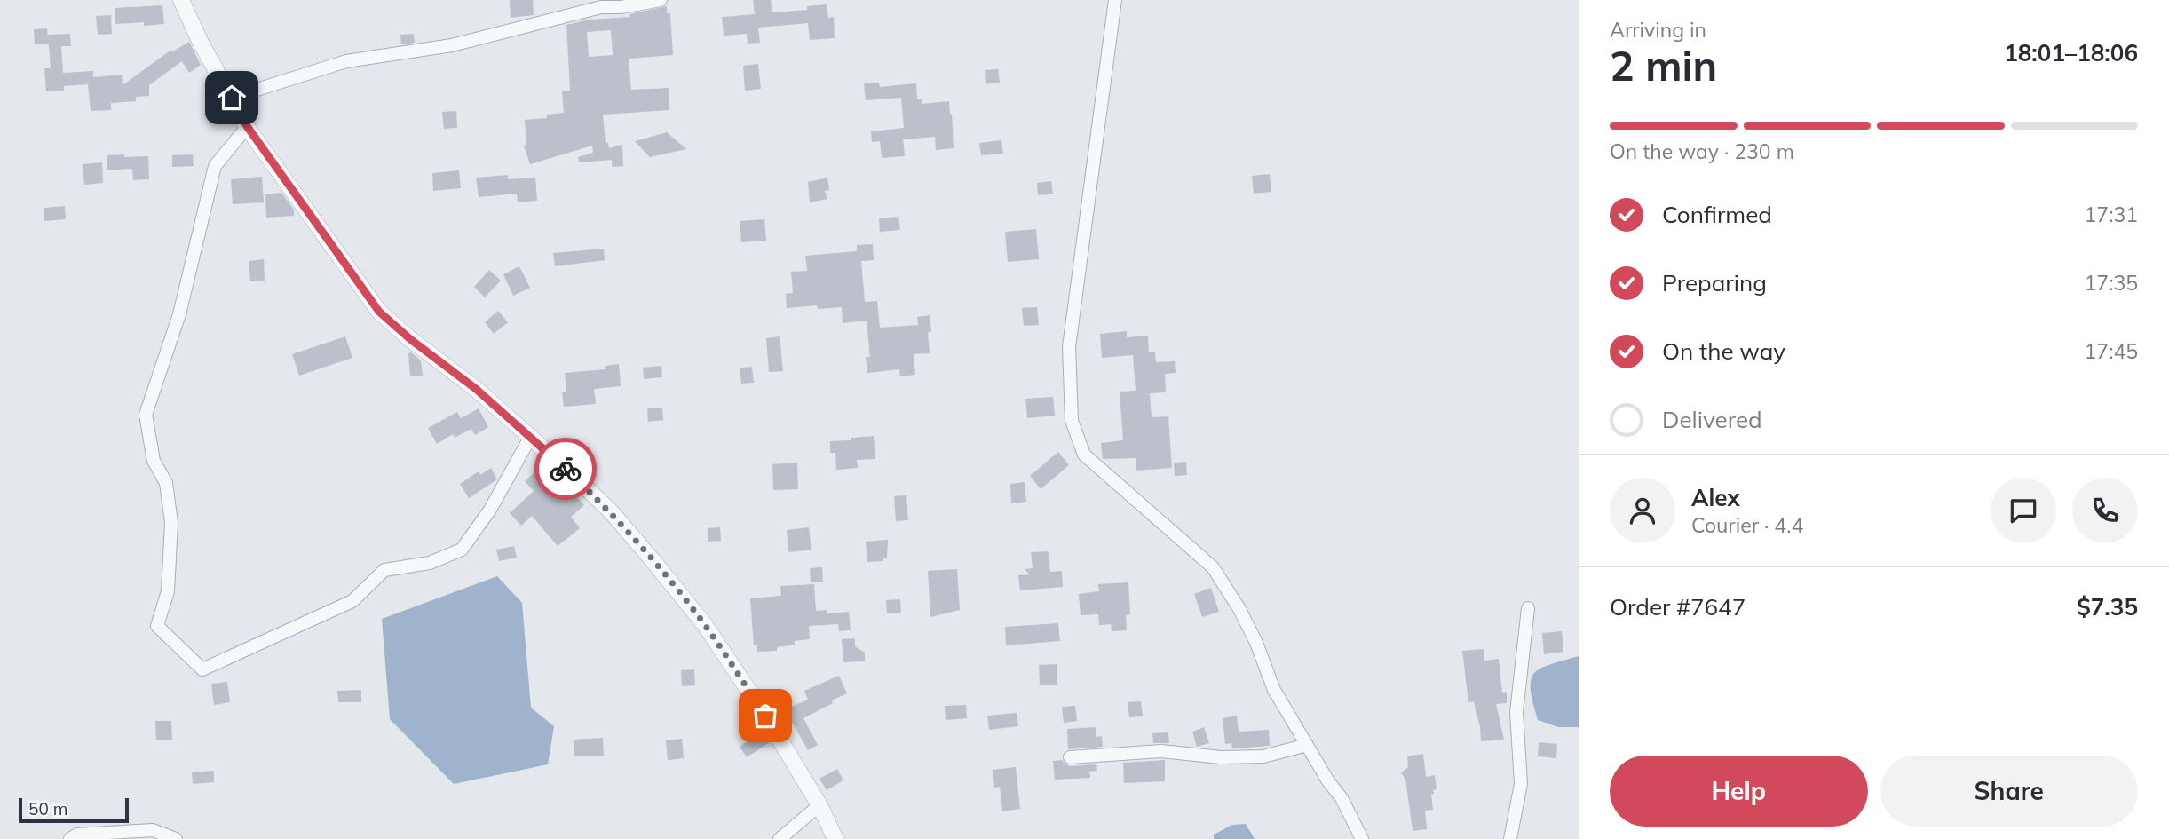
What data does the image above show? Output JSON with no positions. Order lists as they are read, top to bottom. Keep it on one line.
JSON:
{"scale_bar":"50 m","page":{"heading":["2 min","Arriving in","18:01–18:06"],"panel":["Alex","Courier · 4.4","Order #7647","$7.35"],"bar":"On the way · 230 m","list":[["Confirmed","17:31"],["Preparing","17:35"],["On the way","17:45"],"Delivered"],"buttons":["Help","Share"],"scale":"50 m"}}
